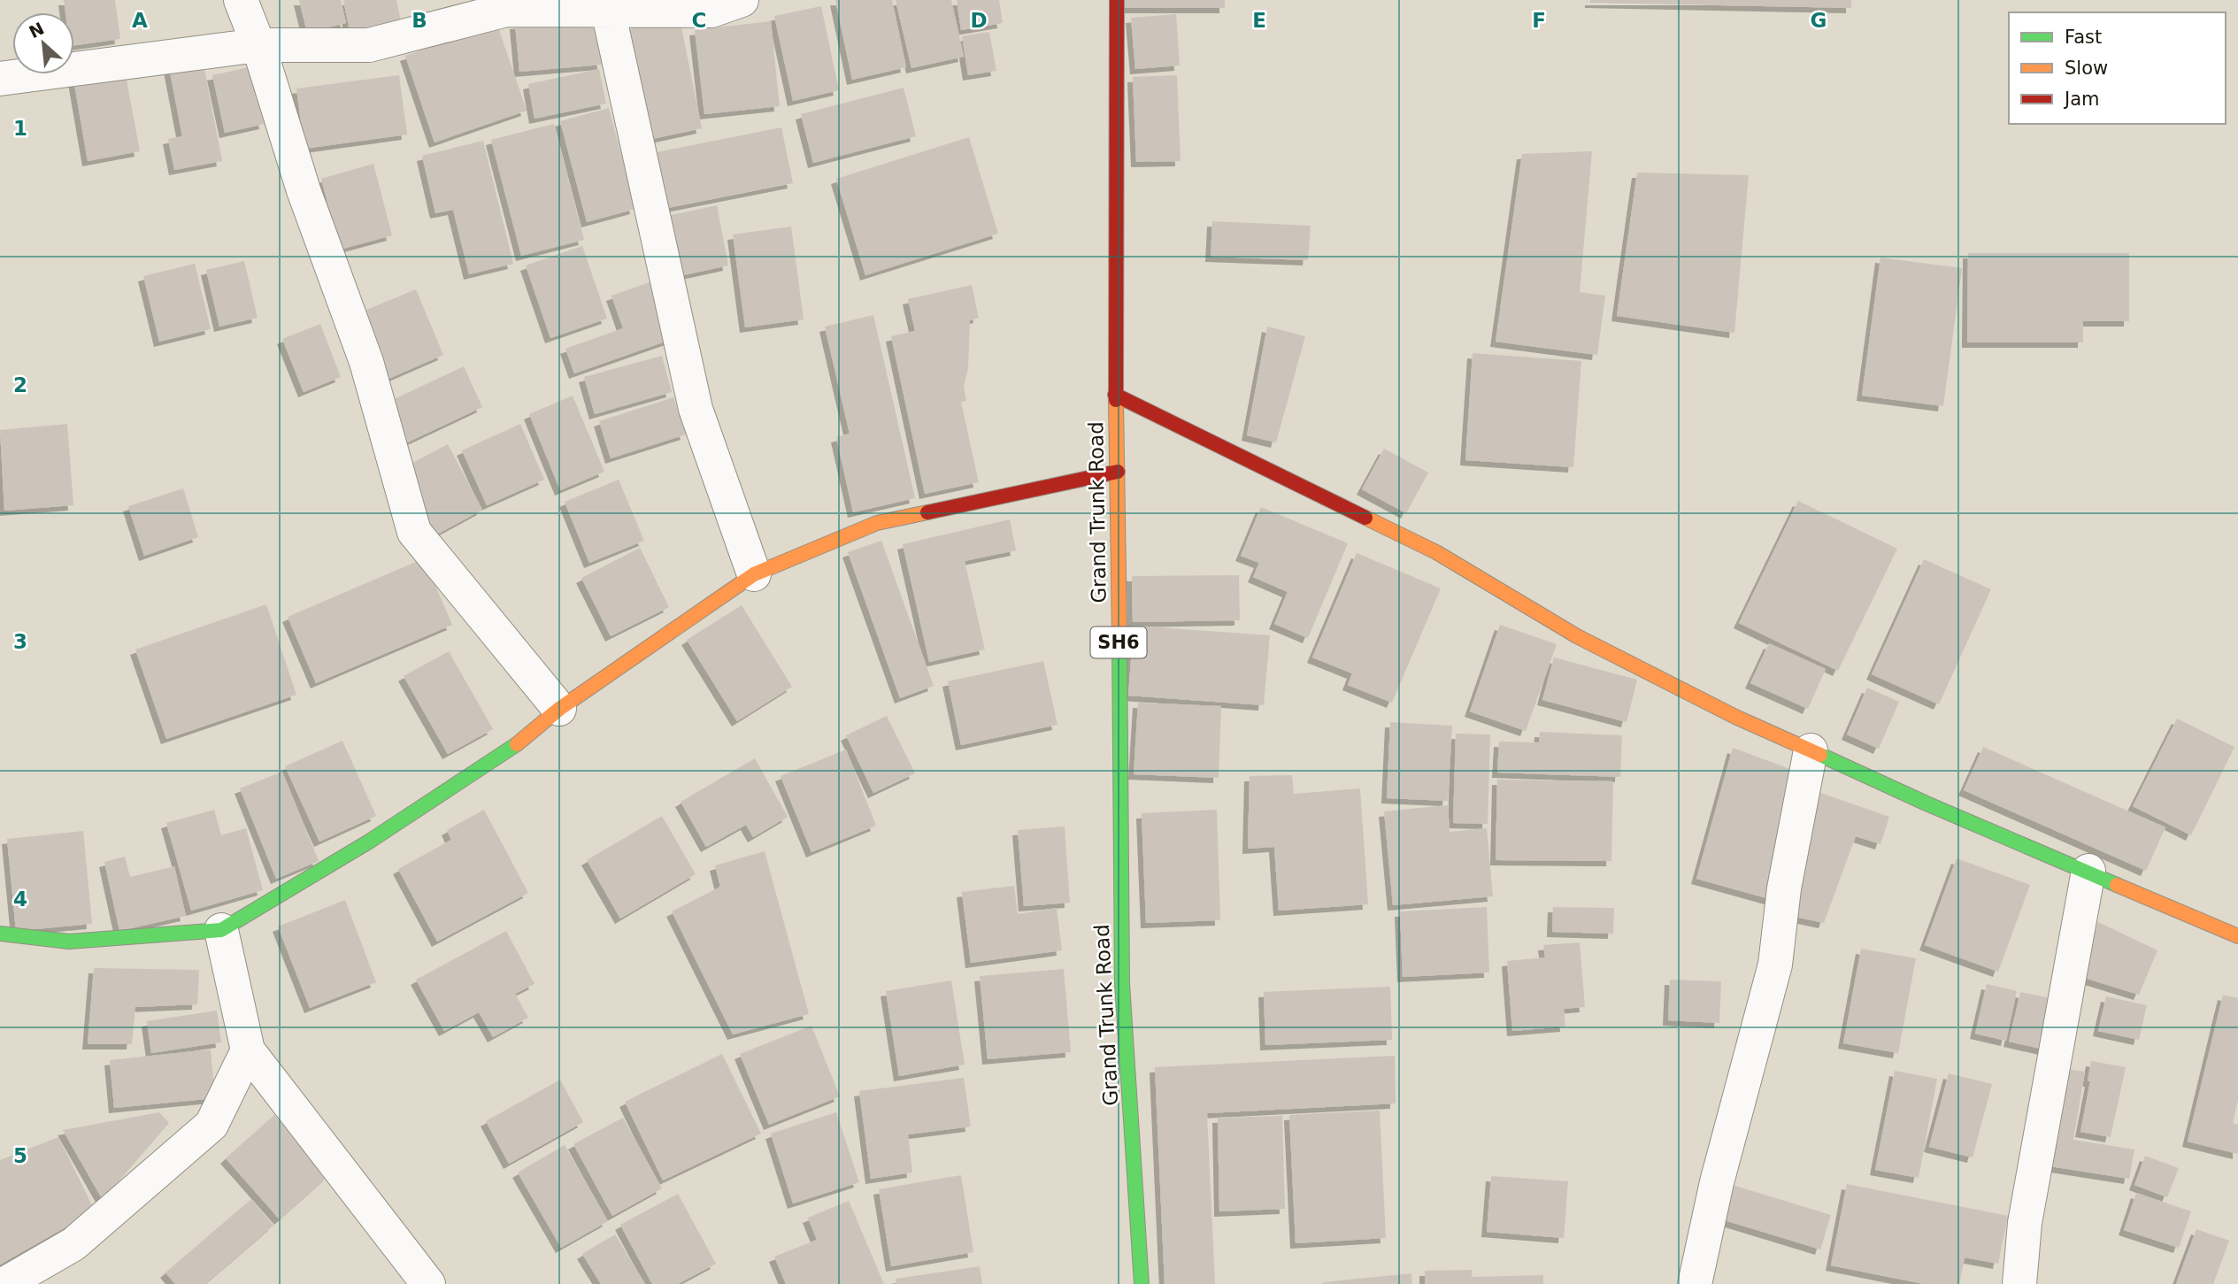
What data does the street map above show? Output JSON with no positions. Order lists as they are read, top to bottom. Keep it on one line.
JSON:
{"streets":{"street":["Grand Trunk Road","SH6"]},"legend":["Fast","Slow","Jam"],"north":"top left","grid":{"columns":["A","B","C","D","E","F","G"],"rows":["1","2","3","4","5"]}}
